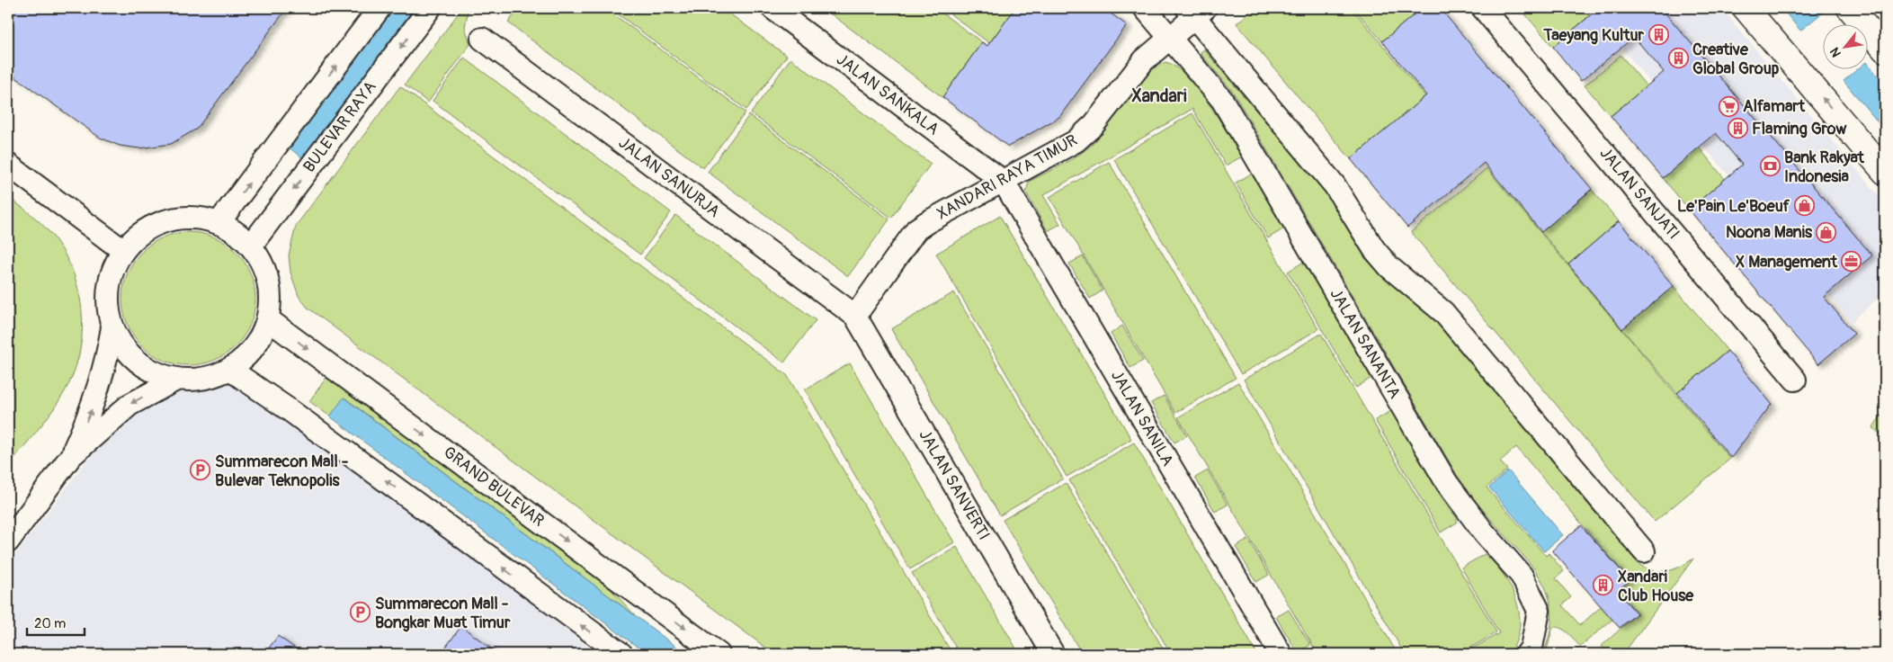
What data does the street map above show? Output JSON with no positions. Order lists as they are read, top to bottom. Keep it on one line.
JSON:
{"streets":{"street":["JALAN SANKALA","BULEVAR RAYA","JALAN SANURJA","XANDARI RAYA TIMUR","JALAN SANJATI","JALAN SANANTA","JALAN SANILA","JALAN SANVERTI","GRAND BULEVAR"]},"crossings":[["JALAN SANKALA","XANDARI RAYA TIMUR"],["JALAN SANKALA","JALAN SANILA"],["JALAN SANURJA","XANDARI RAYA TIMUR"],["JALAN SANURJA","JALAN SANVERTI"],["XANDARI RAYA TIMUR","JALAN SANANTA"],["XANDARI RAYA TIMUR","JALAN SANILA"],["XANDARI RAYA TIMUR","JALAN SANVERTI"]],"districts":["Xandari"],"places":{"building":["Taeyang Kultur","Creative Global Group","Flaming Grow","Xandari Club House"],"supermarket":["Alfamart"],"bank":["Bank Rakyat Indonesia"],"shop":["Le'Pain Le'Boeuf","Noona Manis"],"office":["X Management"],"parking":["Summarecon Mall - Bulevar Teknopolis","Summarecon Mall - Bongkar Muat Timur"]},"scale_bar":"20 m","north":"bottom left"}
